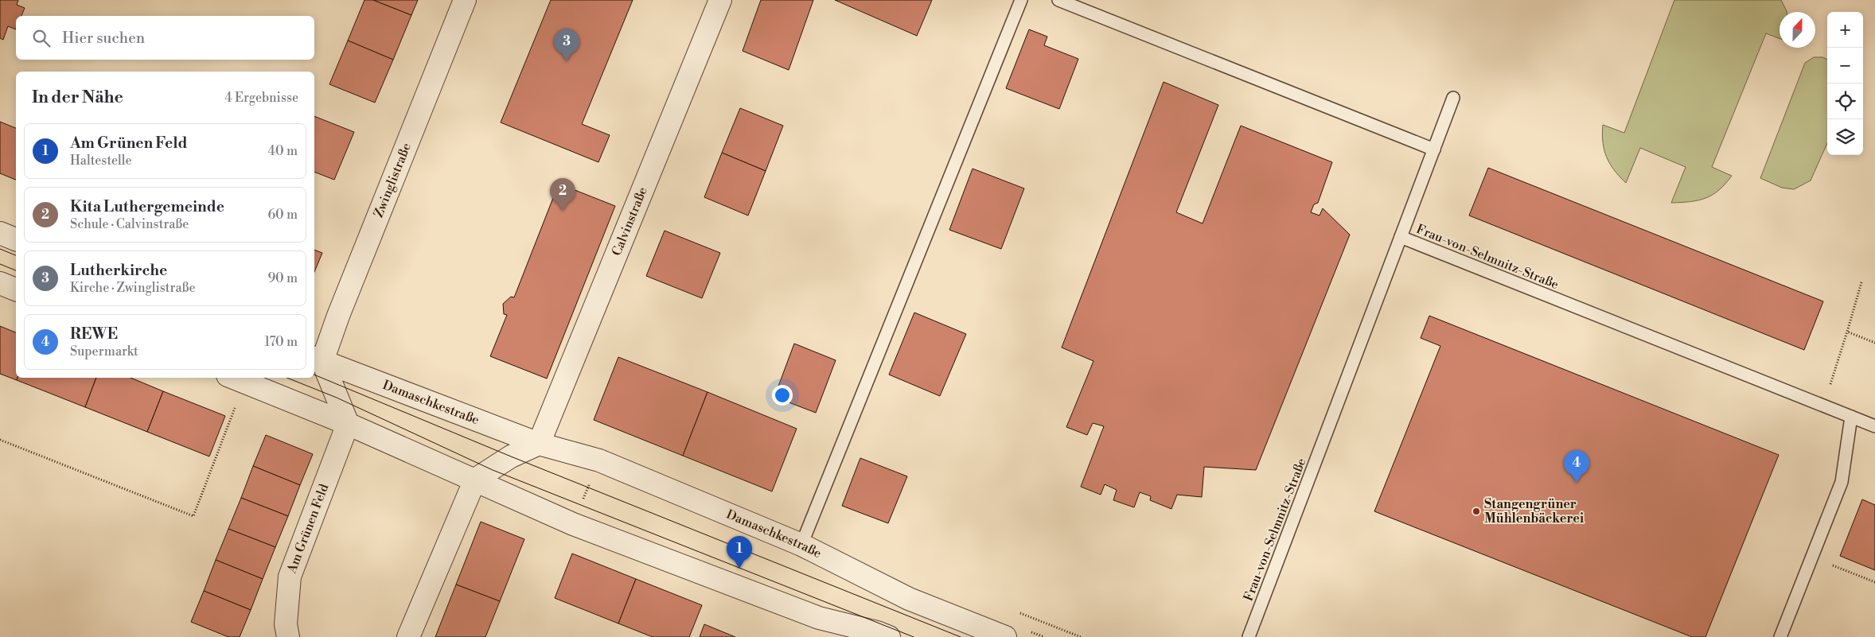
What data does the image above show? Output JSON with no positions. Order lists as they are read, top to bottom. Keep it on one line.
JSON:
{"streets":{"street":["Zwinglistraße","Calvinstraße","Damaschkestraße","Am Grünen Feld"],"lane":["Frau-von-Selmnitz-Straße"]},"crossings":[["Zwinglistraße","Damaschkestraße"],["Calvinstraße","Damaschkestraße"]],"places":["Stangengrüner Mühlenbäckerei"],"north":"top","page":{"map_buttons":["+","−"],"search":"Hier suchen","pins":["3","2","4","1"],"heading":["In der Nähe","4 Ergebnisse"],"list":[{"mark":"1","name":"Am Grünen Feld","note":"Haltestelle","value":"40 m"},{"mark":"2","name":"Kita Luthergemeinde","note":"Schule · Calvinstraße","value":"60 m"},{"mark":"3","name":"Lutherkirche","note":"Kirche · Zwinglistraße","value":"90 m"},{"mark":"4","name":"REWE","note":"Supermarkt","value":"170 m"}]}}
